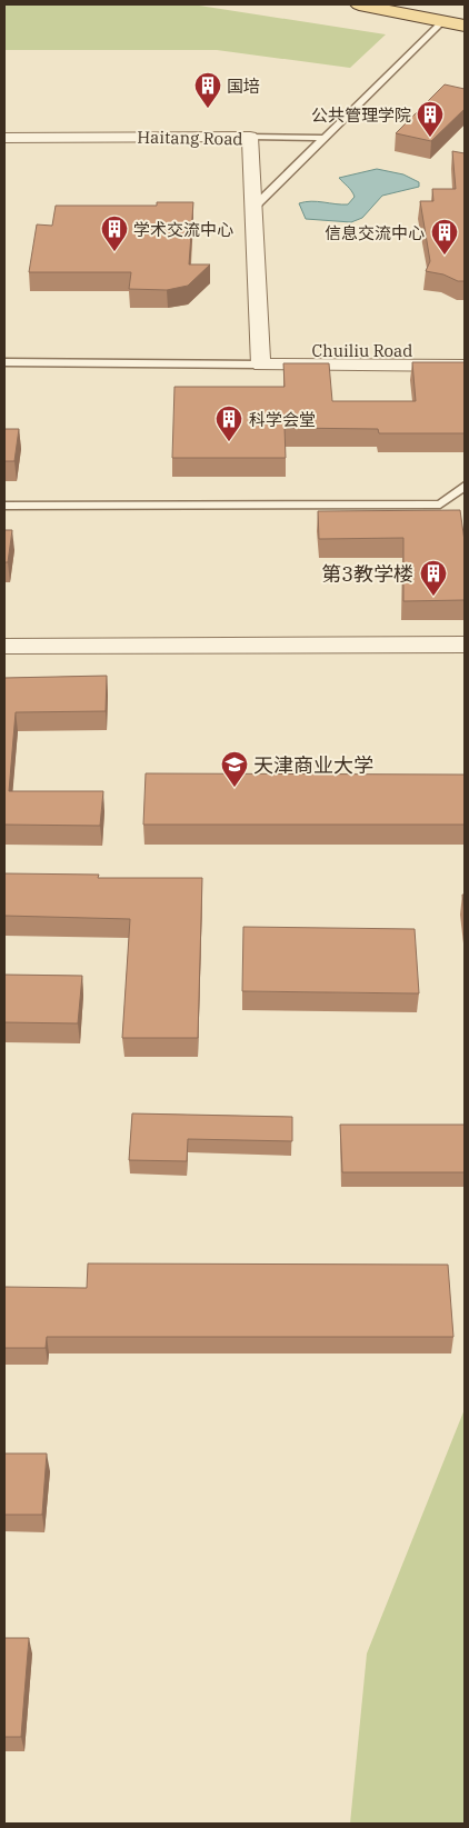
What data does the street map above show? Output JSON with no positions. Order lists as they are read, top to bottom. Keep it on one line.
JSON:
{"streets":{"street":["Haitang Road","Chuiliu Road"]},"crossings":[["Haitang Road","Chuiliu Road"]],"places":{"building":["国培","公共管理学院","学术交流中心","信息交流中心","科学会堂","第3教学楼"],"school or university":["天津商业大学"]}}
